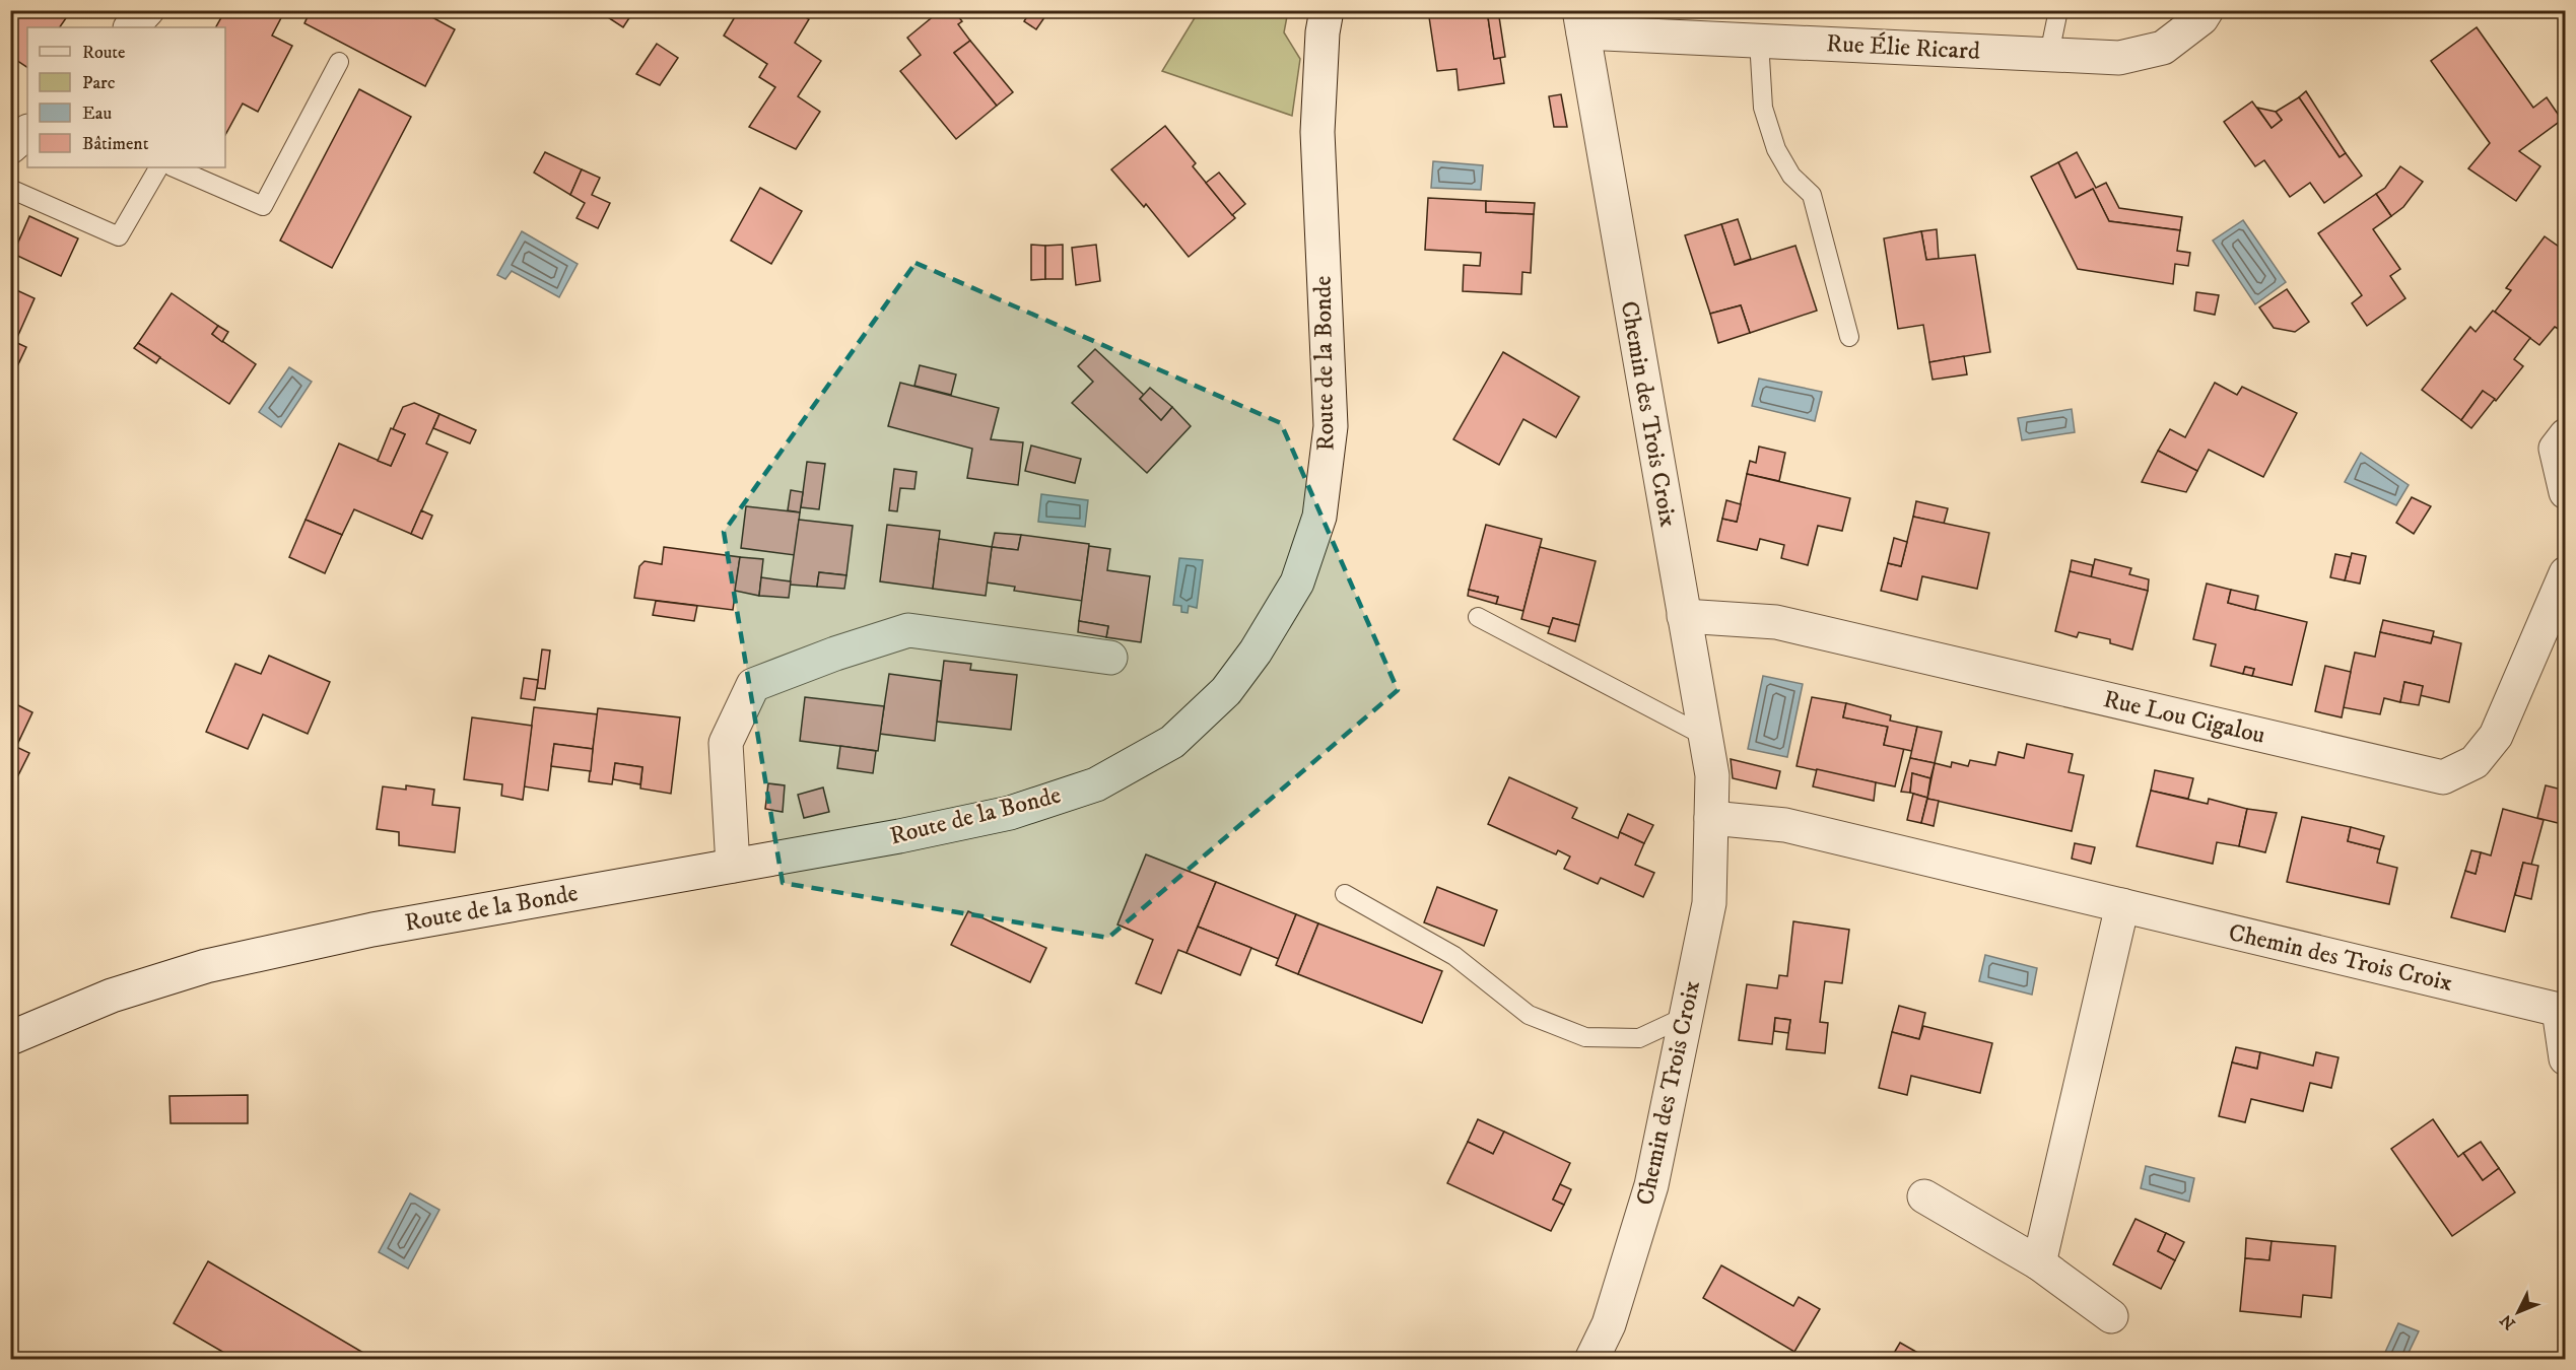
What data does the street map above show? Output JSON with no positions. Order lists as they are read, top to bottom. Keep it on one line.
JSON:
{"streets":{"street":["Rue Élie Ricard","Route de la Bonde","Chemin des Trois Croix","Rue Lou Cigalou"]},"crossings":[["Rue Élie Ricard","Chemin des Trois Croix"],["Chemin des Trois Croix","Rue Lou Cigalou"]],"legend":["Route","Parc","Eau","Bâtiment"],"north":"bottom left"}
